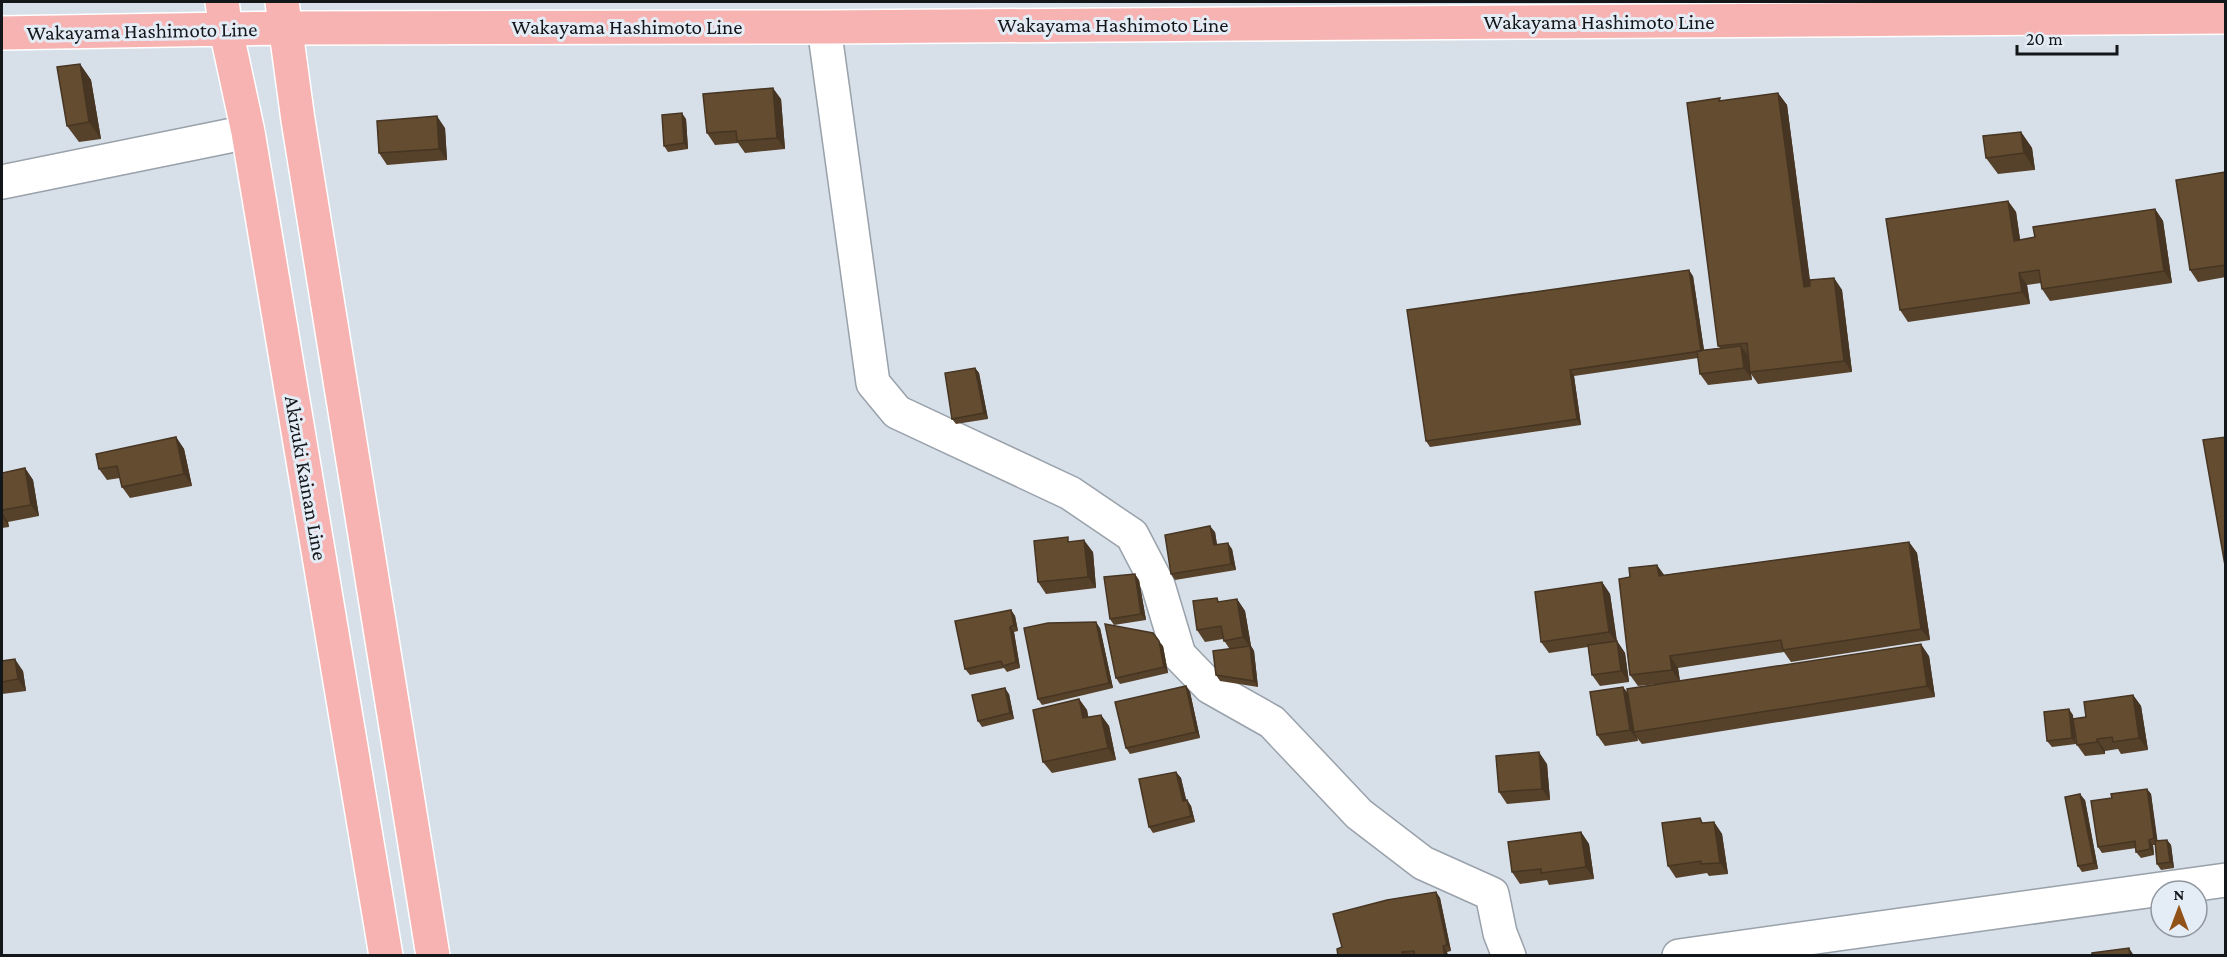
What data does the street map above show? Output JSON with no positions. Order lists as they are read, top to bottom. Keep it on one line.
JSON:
{"streets":{"main road":["Wakayama Hashimoto Line","Akizuki Kainan Line"]},"crossings":[["Wakayama Hashimoto Line","Akizuki Kainan Line"]],"scale_bar":"20 m","north":"top"}
